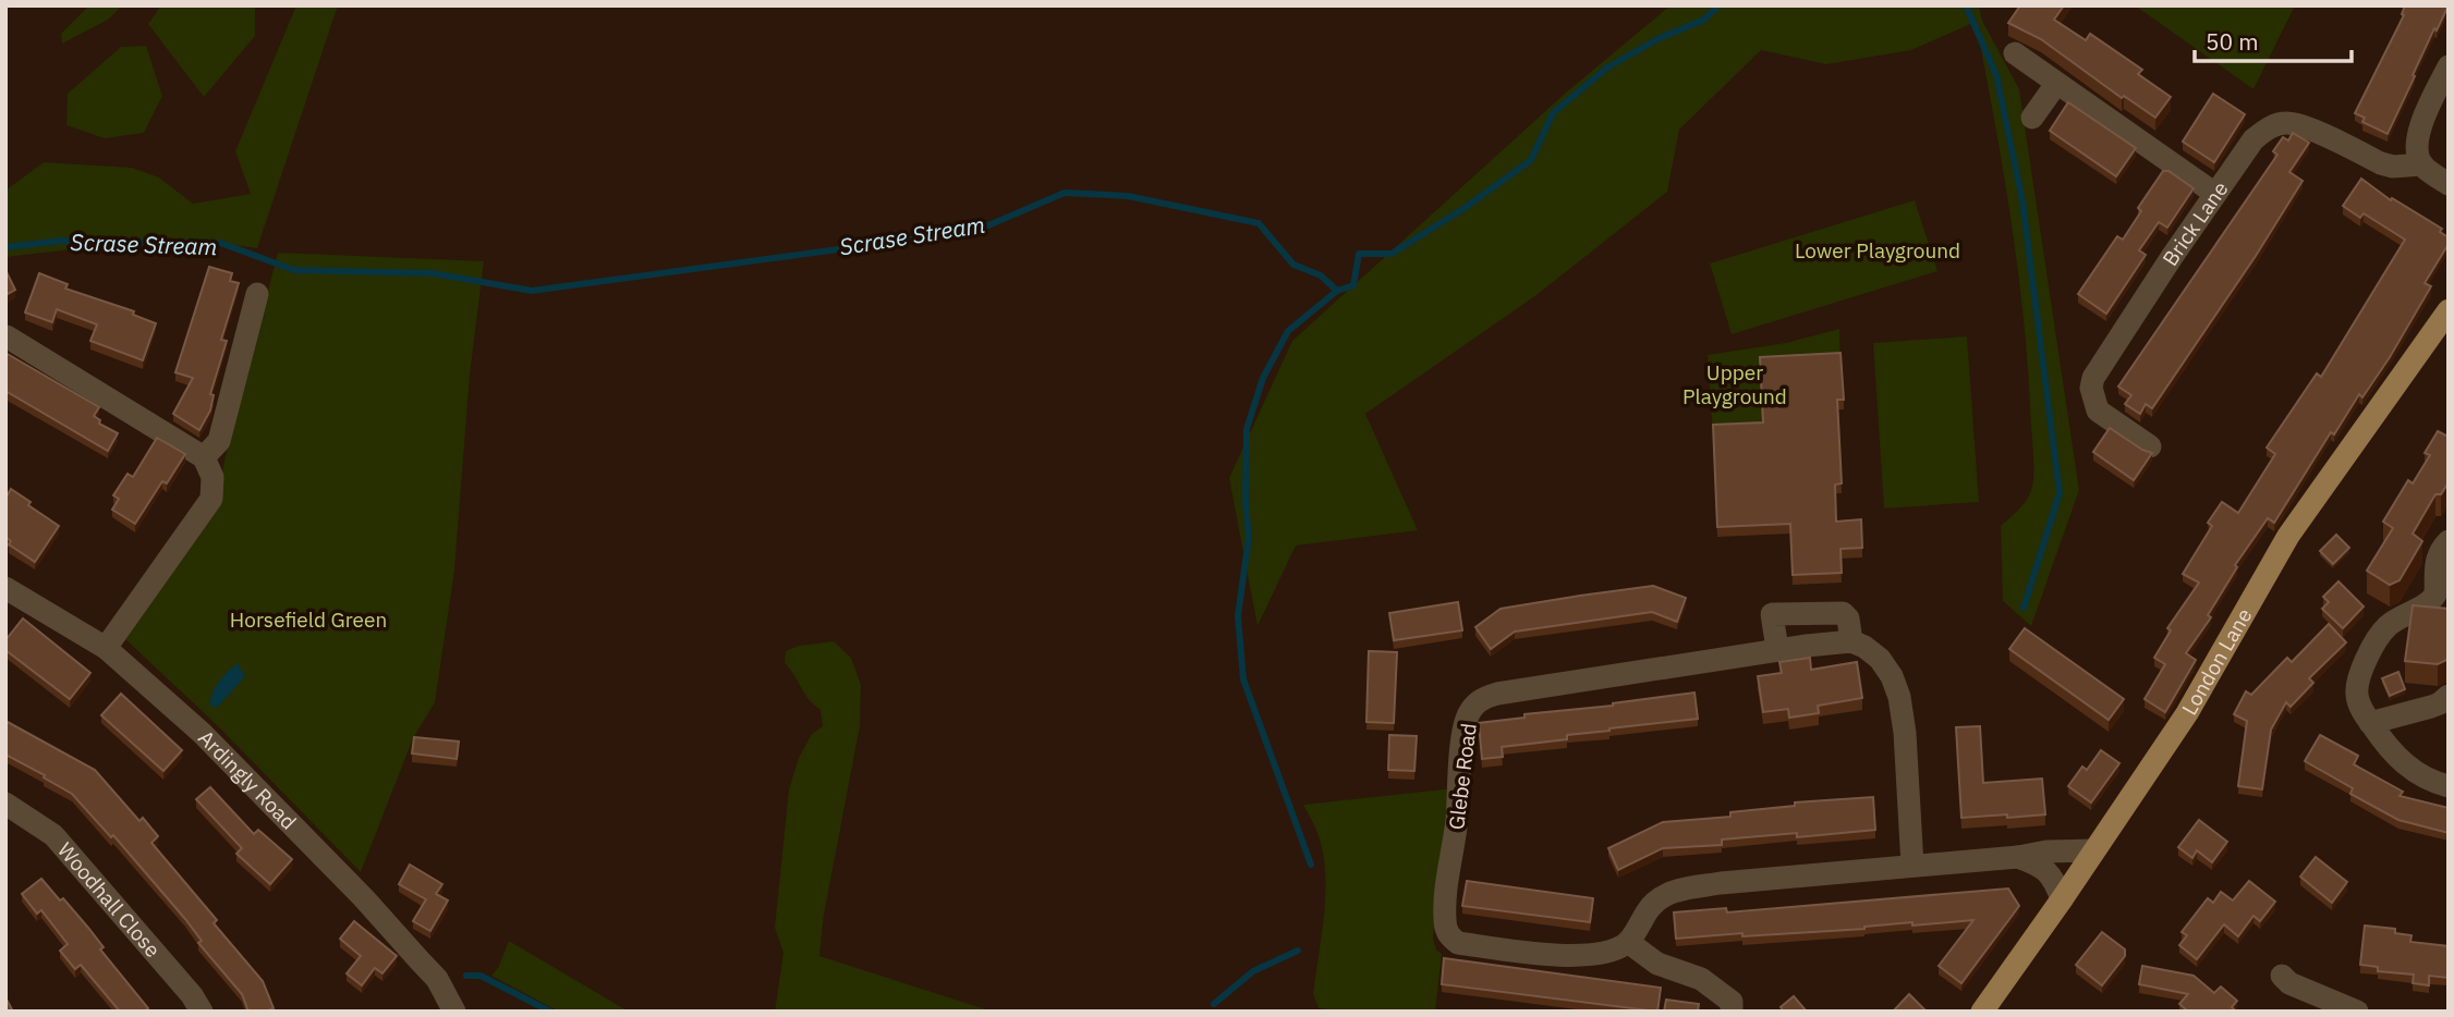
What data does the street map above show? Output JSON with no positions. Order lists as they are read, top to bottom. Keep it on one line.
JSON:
{"streets":{"main road":["London Lane"],"street":["Brick Lane","Glebe Road","Ardingly Road","Woodhall Close"]},"water":["Scrase Stream"],"parks":["Lower Playground","Upper Playground","Horsefield Green"],"scale_bar":"50 m"}
